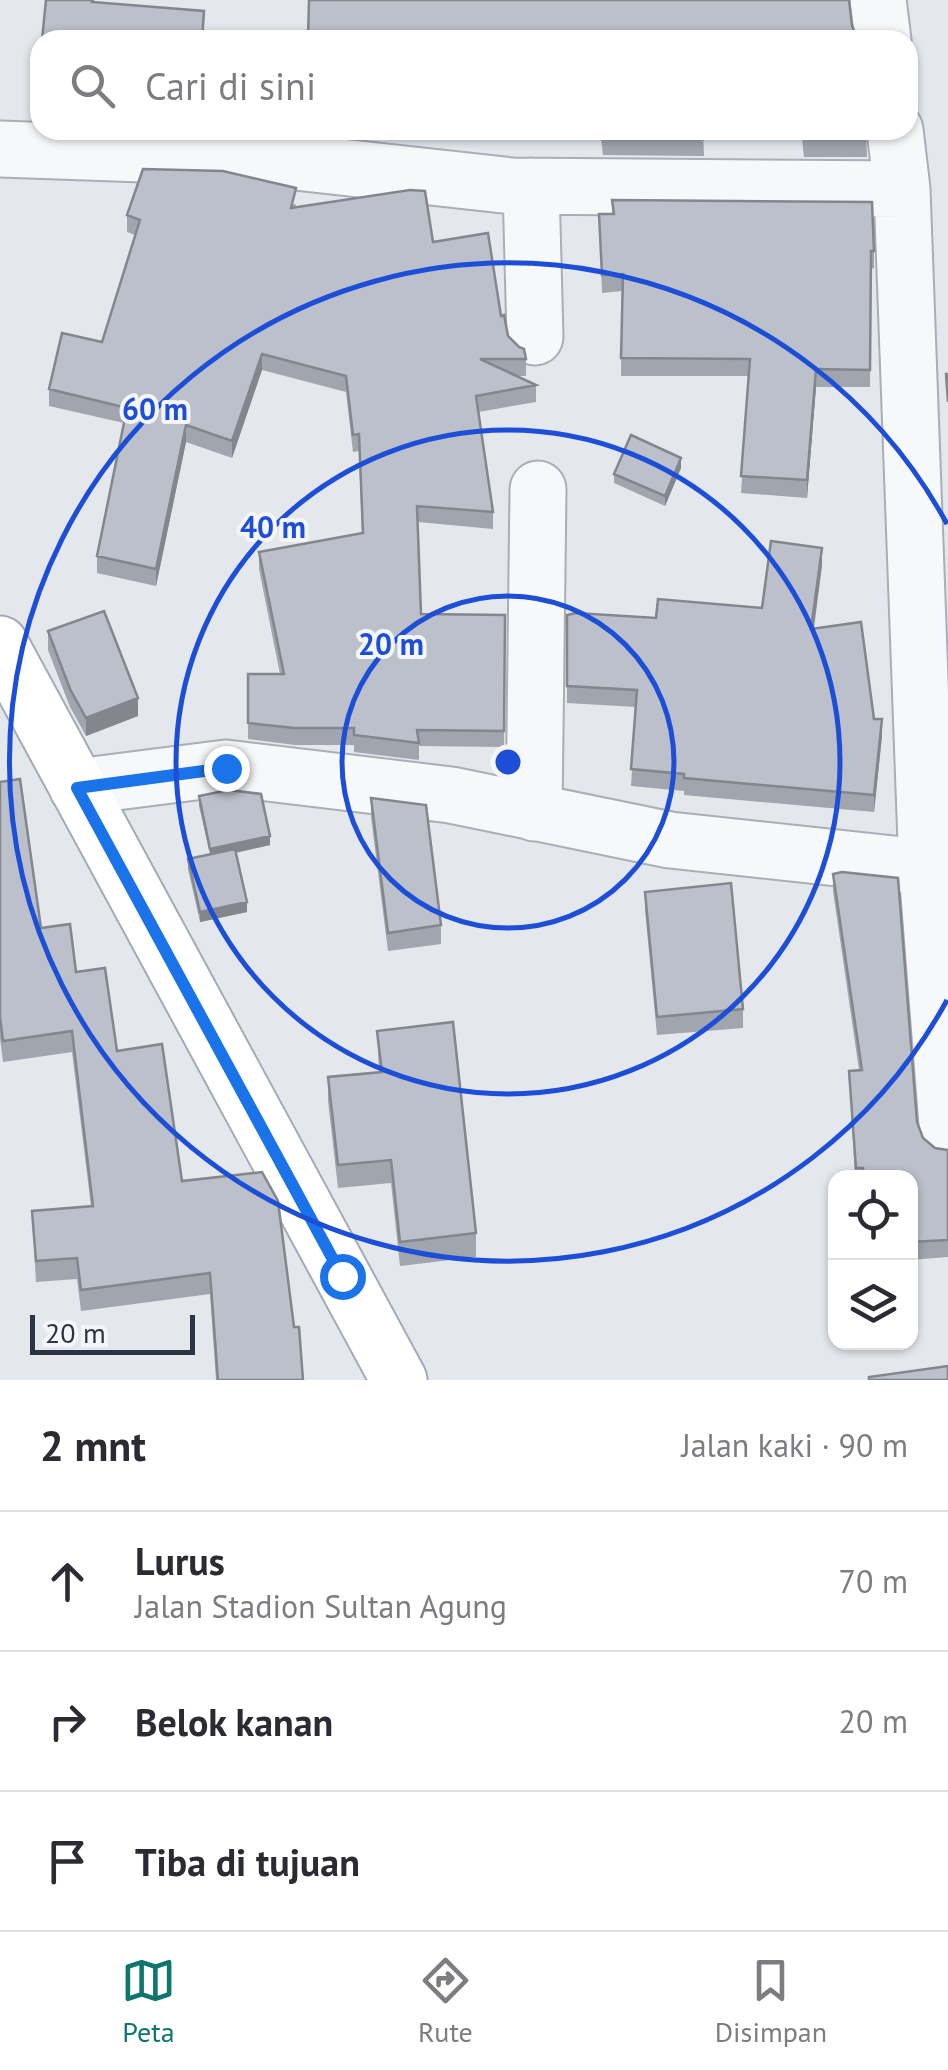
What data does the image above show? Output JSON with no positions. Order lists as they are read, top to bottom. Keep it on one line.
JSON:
{"scale_bar":"20 m","page":{"search":"Cari di sini","scale":"20 m","heading":["2 mnt","Jalan kaki · 90 m"],"list":[["Lurus","Jalan Stadion Sultan Agung","70 m"],["Belok kanan","20 m"],"Tiba di tujuan"],"nav":["Peta","Rute","Disimpan"]},"rings":["60 m","40 m","20 m"]}
